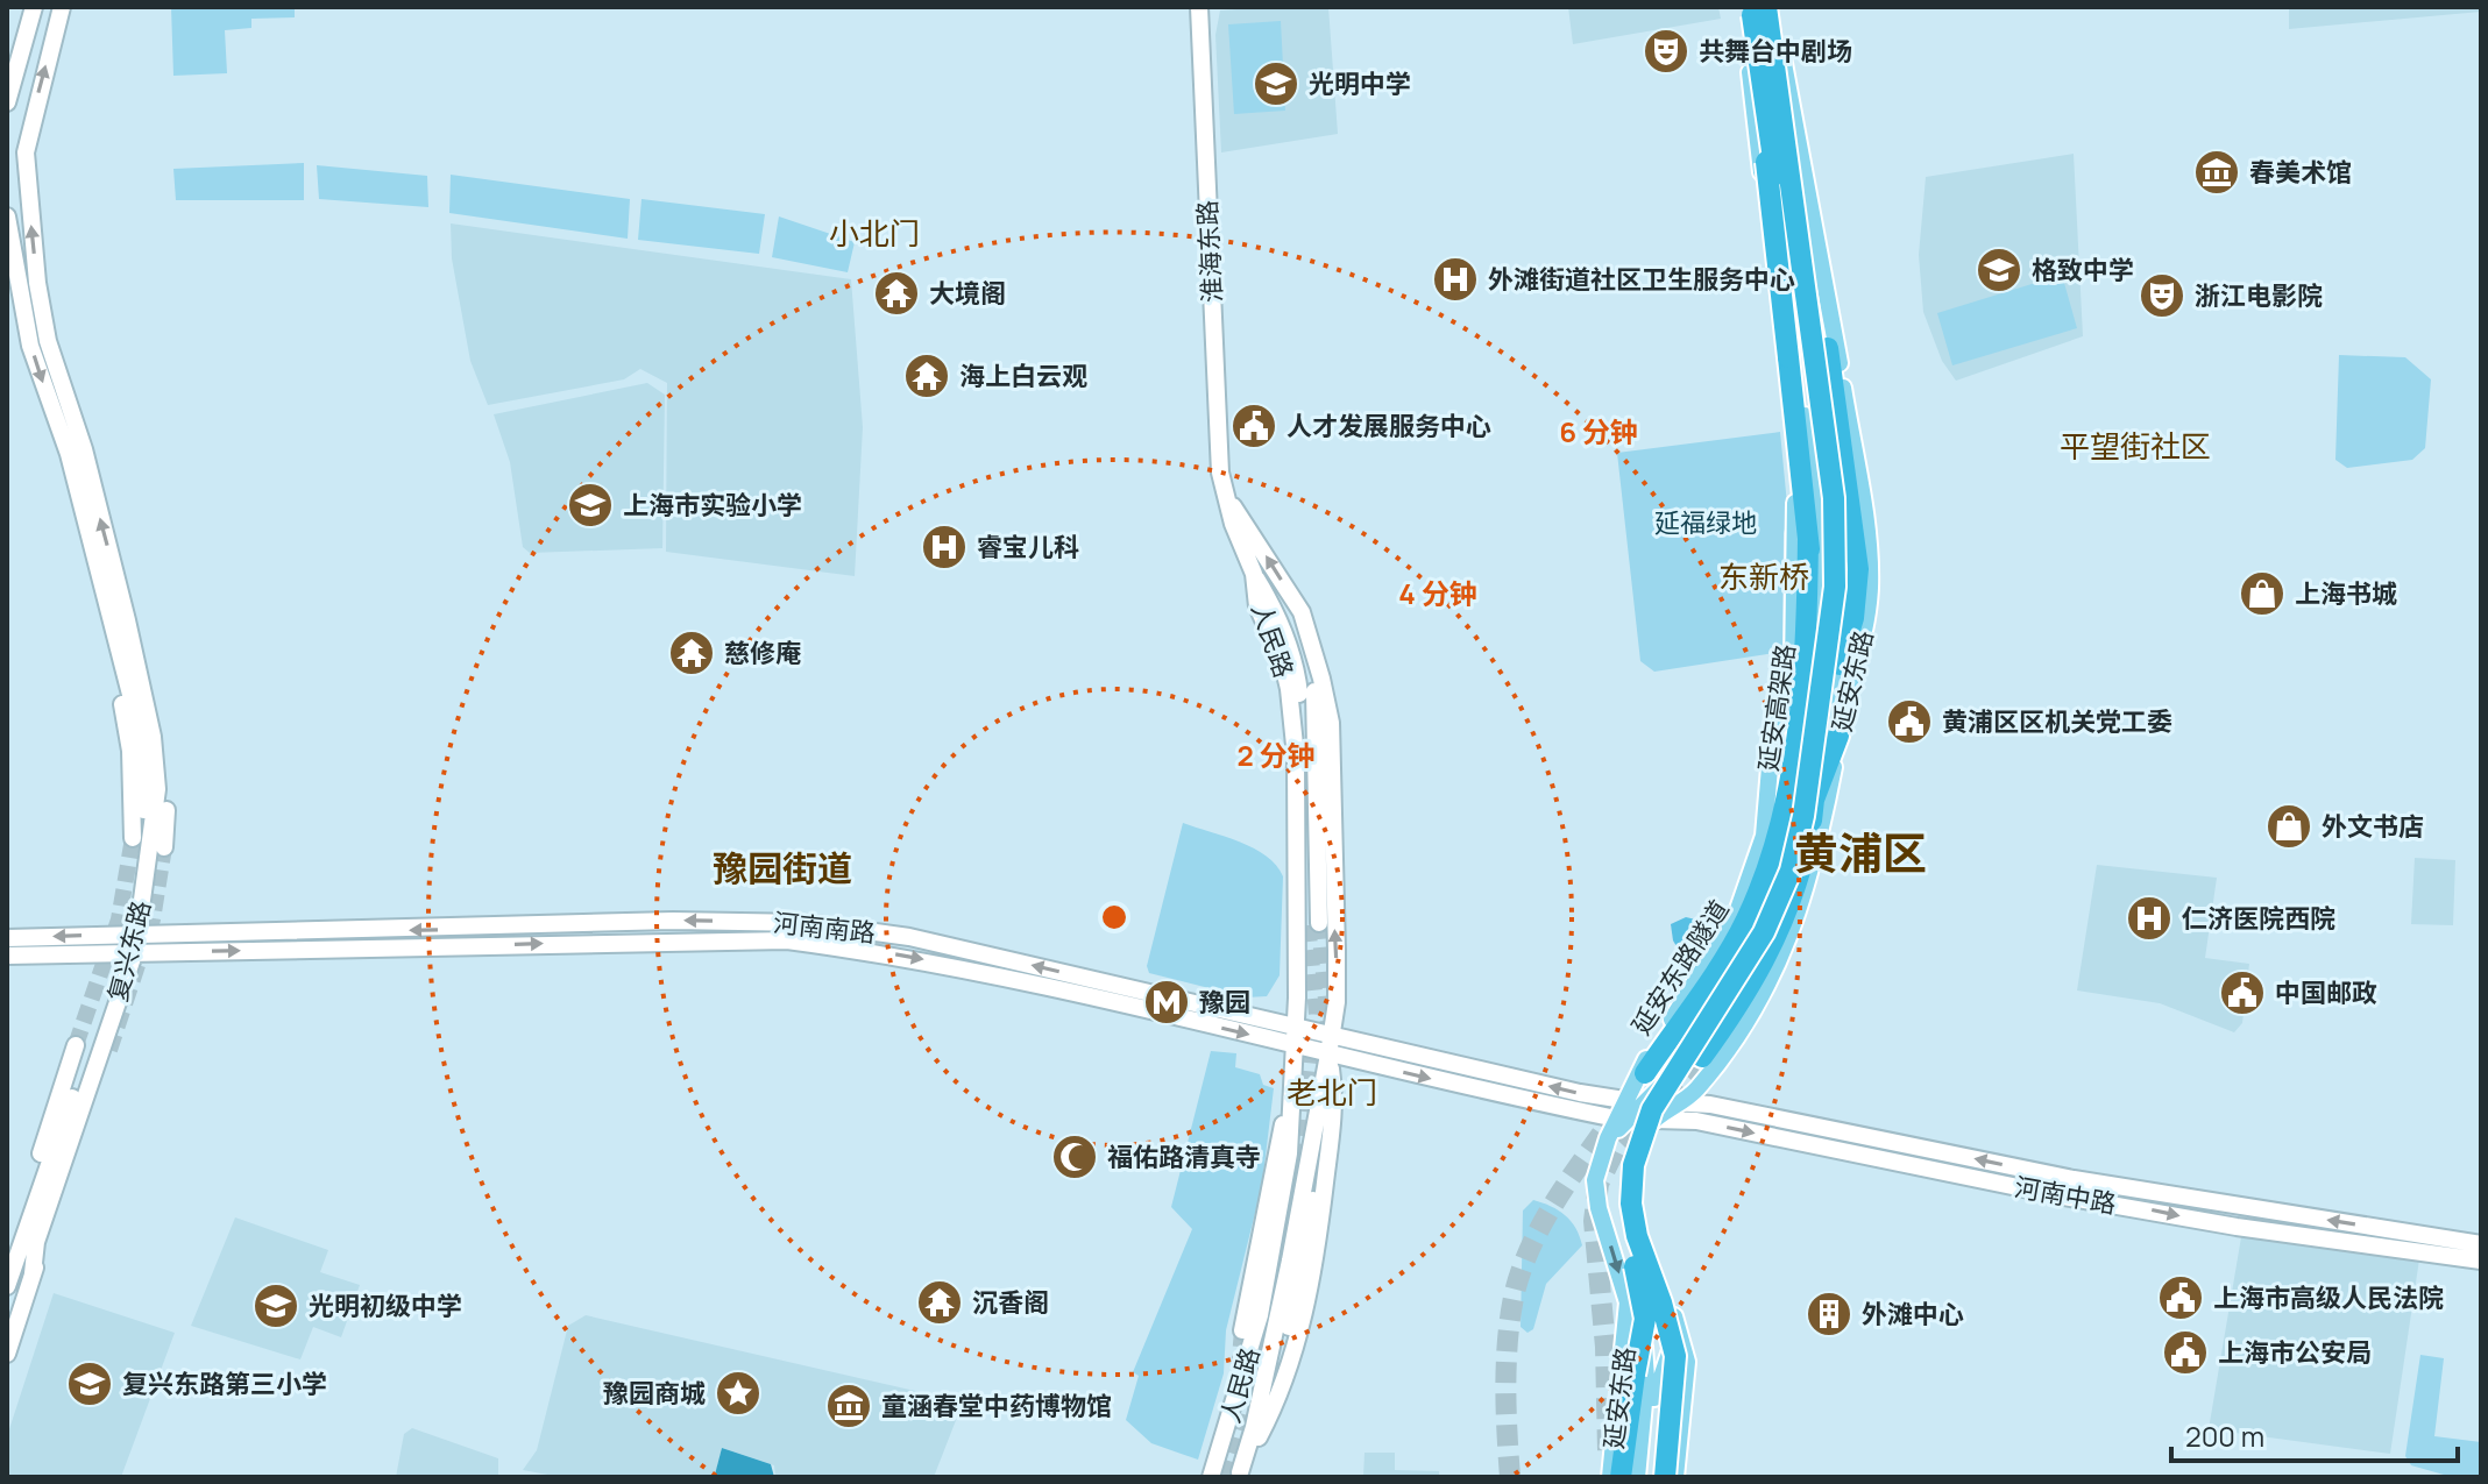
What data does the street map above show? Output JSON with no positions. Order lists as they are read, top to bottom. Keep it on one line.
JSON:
{"streets":{"highway":["延安高架路","延安东路隧道"],"main road":["淮海东路","人民路","延安东路","河南南路","复兴东路","河南中路"]},"crossings":[["淮海东路","人民路"],["人民路","河南南路"],["延安东路","河南南路"],["延安东路","延安东路隧道"],["延安东路","河南中路"],["河南南路","复兴东路"],["河南南路","河南中路"]],"districts":["小北门","平望街社区","东新桥","黄浦区","豫园街道","老北门"],"parks":["延福绿地"],"places":{"theatre":["共舞台中剧场","浙江电影院"],"school or university":["光明中学","格致中学","上海市实验小学","光明初级中学","复兴东路第三小学"],"museum":["春美术馆","童涵春堂中药博物馆"],"hospital":["外滩街道社区卫生服务中心","睿宝儿科","仁济医院西院"],"temple":["大境阁","海上白云观","慈修庵","沉香阁"],"public building":["人才发展服务中心","黄浦区区机关党工委","中国邮政","上海市高级人民法院","上海市公安局"],"shop":["上海书城","外文书店"],"metro station":["豫园"],"mosque":["福佑路清真寺"],"building":["外滩中心"],"place":["豫园商城"]},"scale_bar":"200 m","rings":["6 分钟","4 分钟","2 分钟"]}
